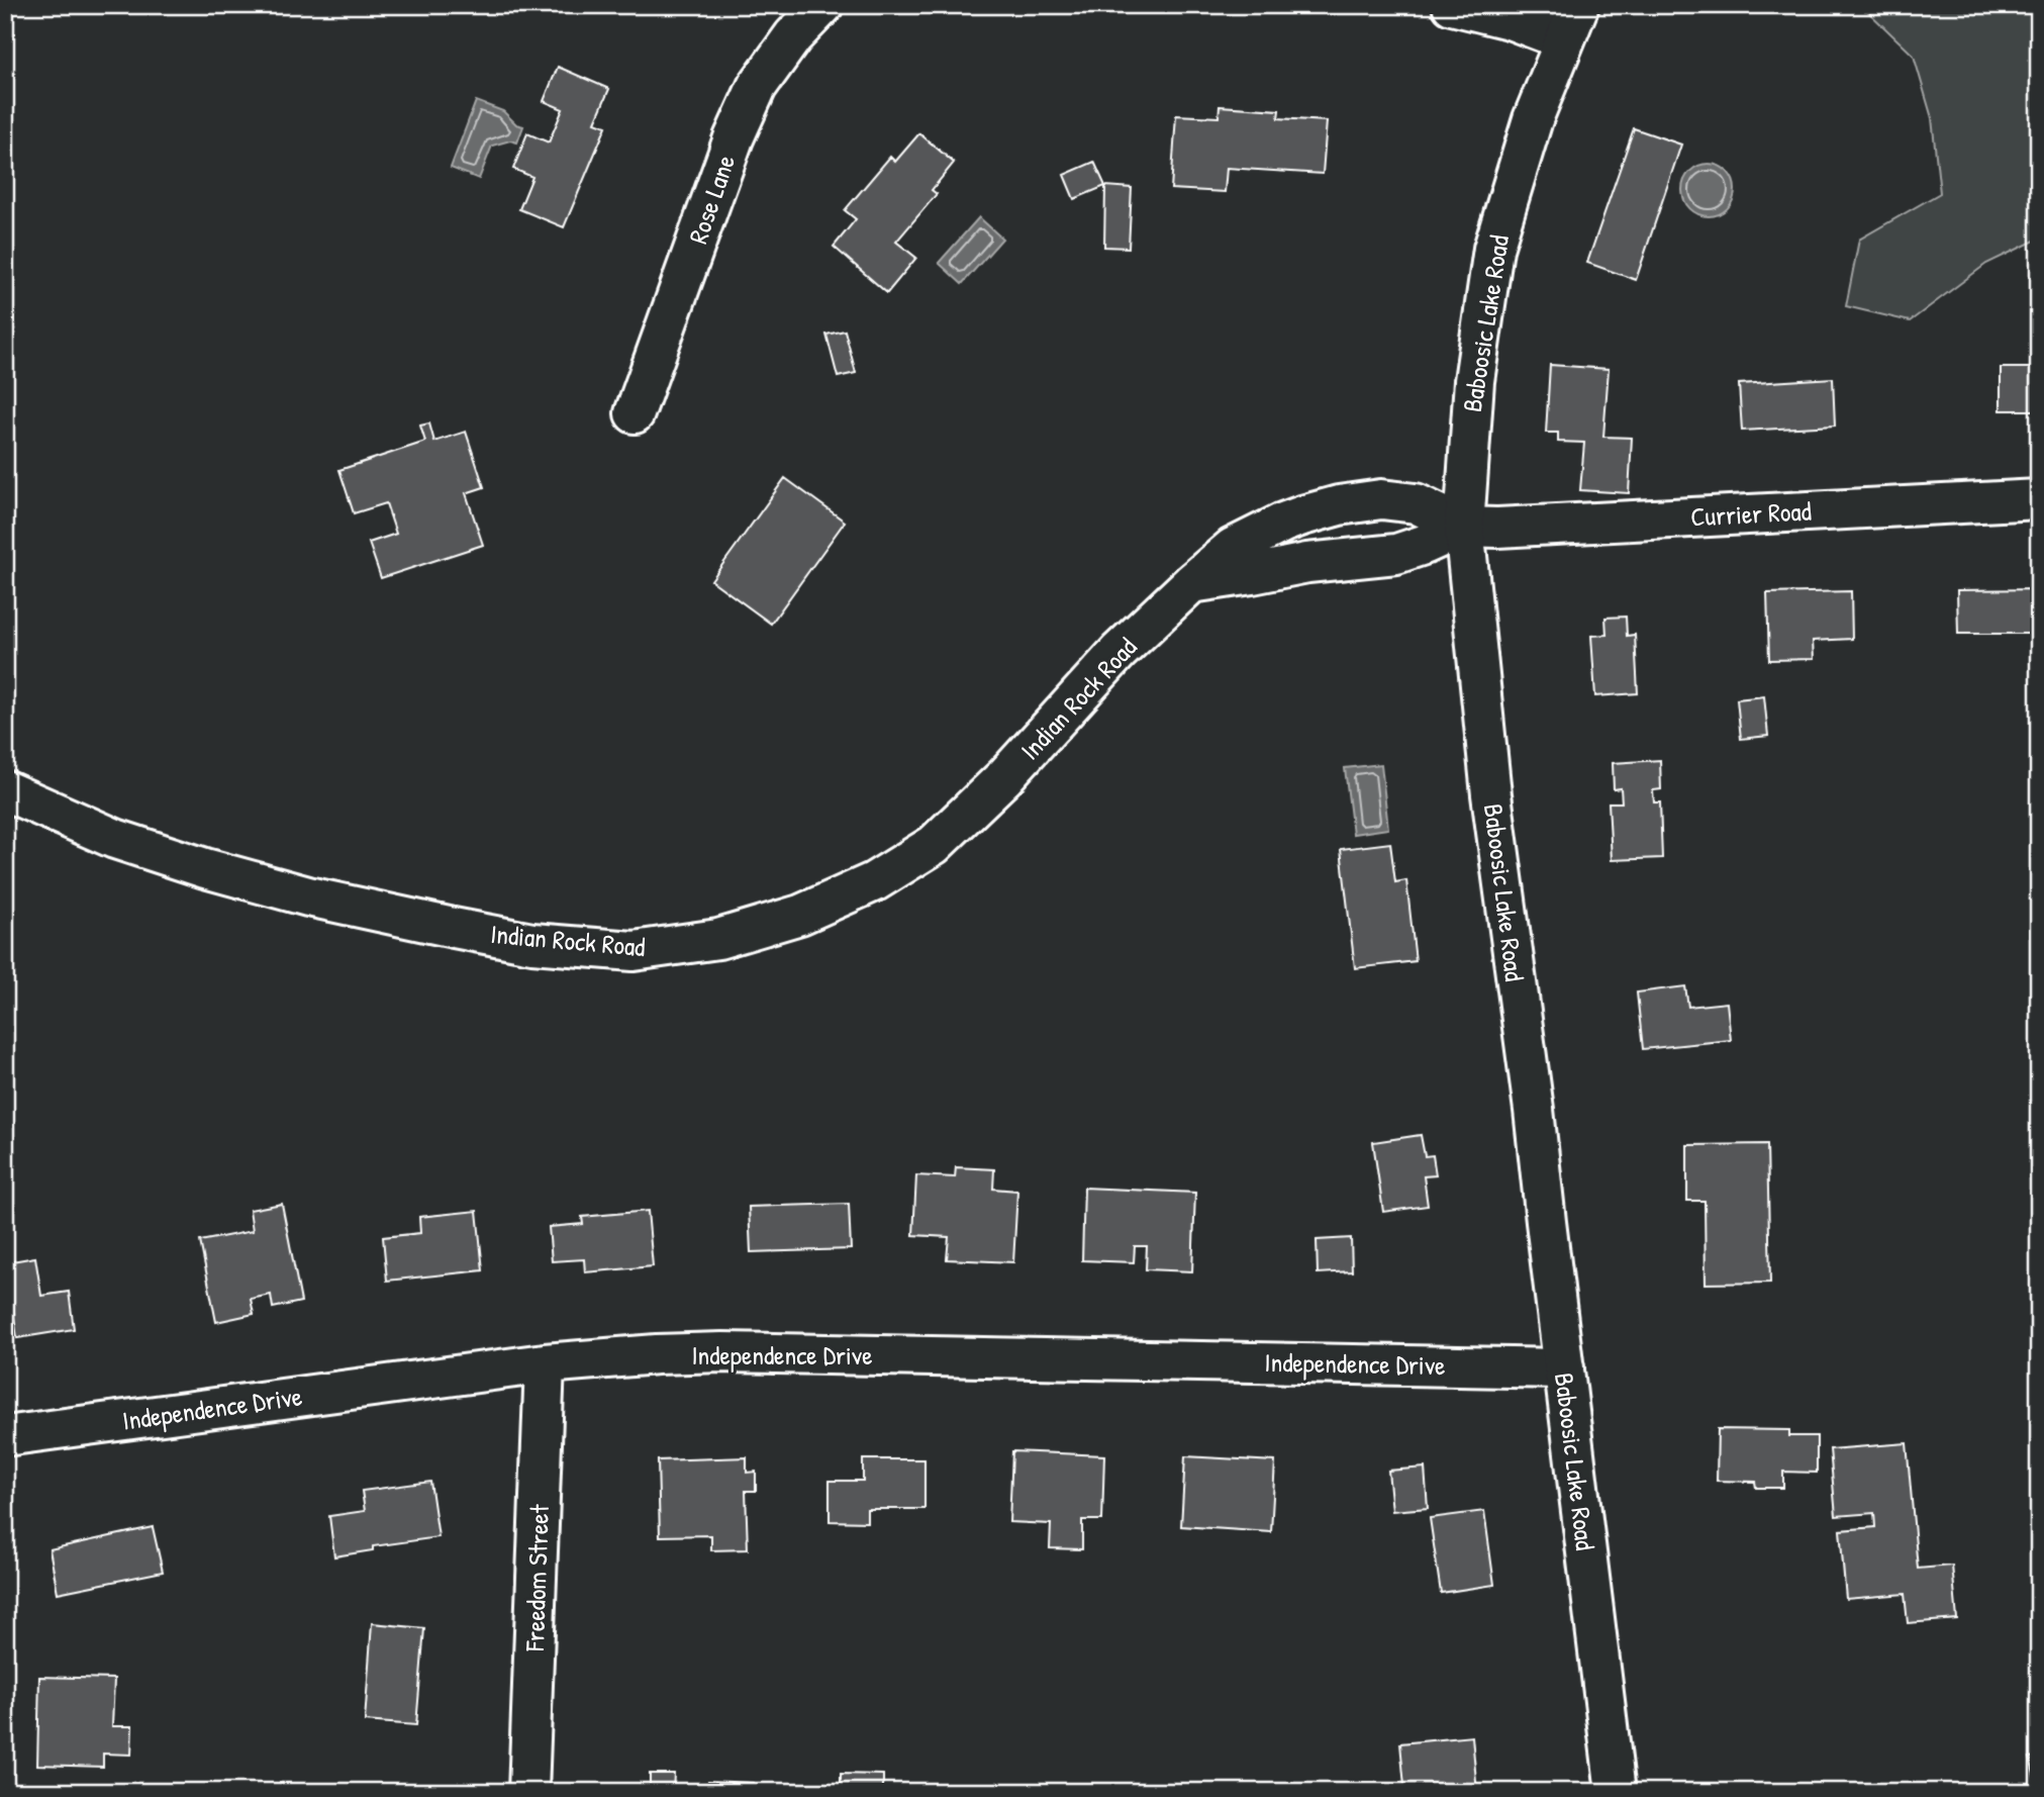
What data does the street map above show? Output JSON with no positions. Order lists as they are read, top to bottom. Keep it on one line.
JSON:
{"streets":{"street":["Rose Lane","Baboosic Lake Road","Currier Road","Indian Rock Road","Independence Drive","Freedom Street"]},"crossings":[["Baboosic Lake Road","Currier Road"],["Baboosic Lake Road","Indian Rock Road"],["Baboosic Lake Road","Independence Drive"],["Currier Road","Indian Rock Road"],["Independence Drive","Freedom Street"]]}
